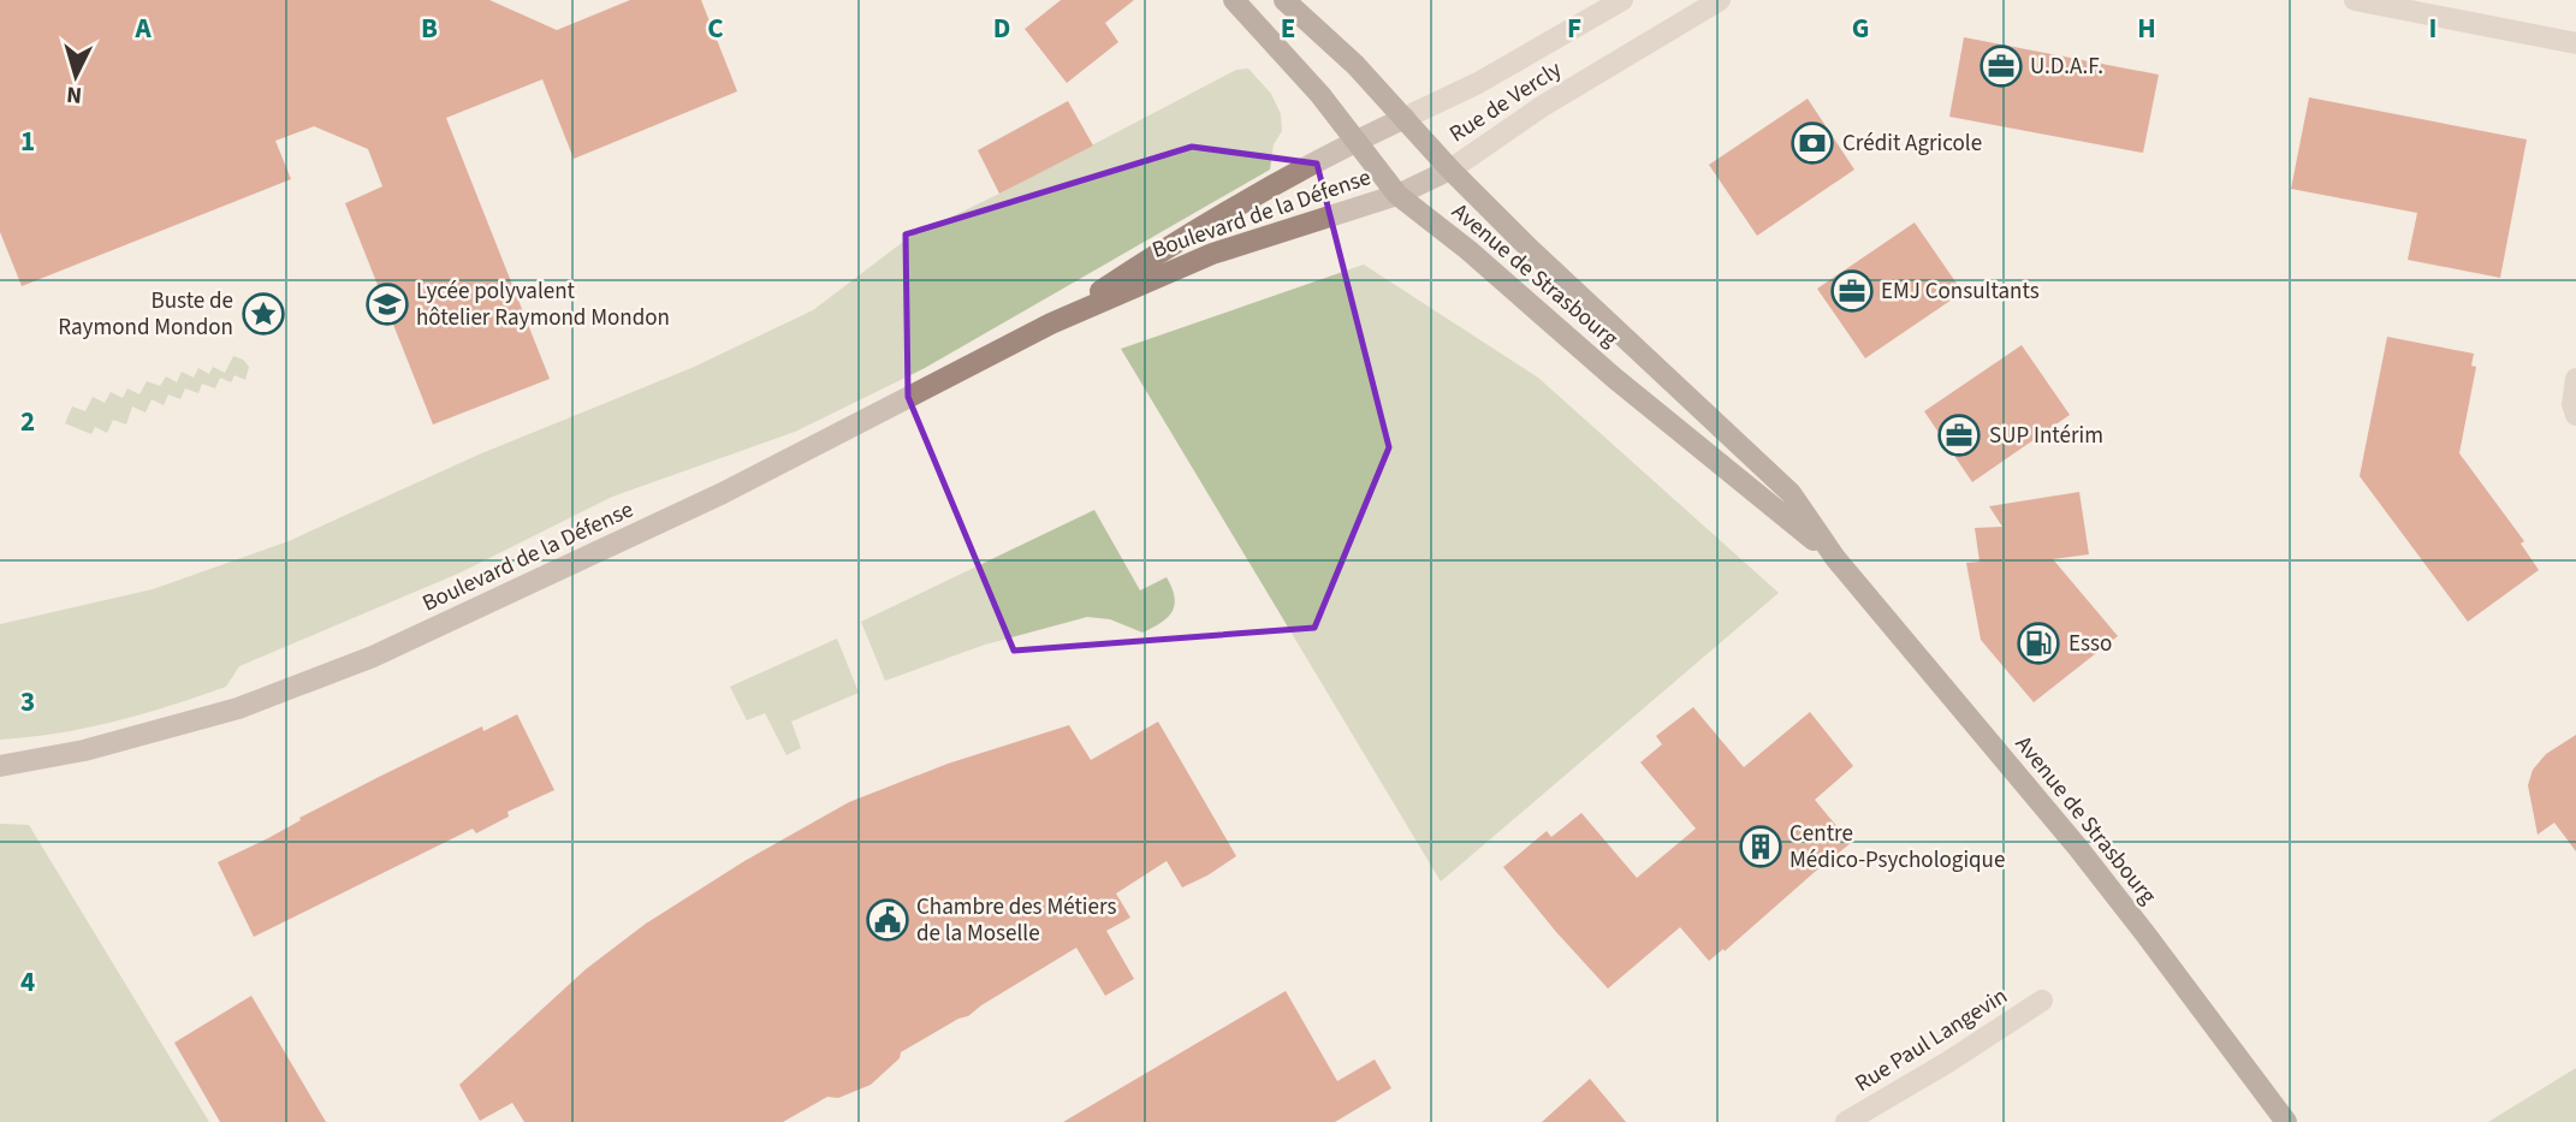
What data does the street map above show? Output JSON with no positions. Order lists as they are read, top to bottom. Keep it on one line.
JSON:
{"streets":{"main road":["Avenue de Strasbourg"],"street":["Rue de Vercly","Boulevard de la Défense","Rue Paul Langevin"]},"crossings":[["Rue de Vercly","Boulevard de la Défense"],["Rue de Vercly","Avenue de Strasbourg"],["Boulevard de la Défense","Avenue de Strasbourg"]],"places":{"office":["U.D.A.F.","EMJ Consultants","SUP Intérim"],"bank":["Crédit Agricole"],"school or university":["Lycée polyvalent hôtelier Raymond Mondon"],"place":["Buste de Raymond Mondon"],"fuel station":["Esso"],"building":["Centre Médico-Psychologique"],"public building":["Chambre des Métiers de la Moselle"]},"north":"bottom","grid":{"columns":["A","B","C","D","E","F","G","H","I"],"rows":["1","2","3","4"]}}
